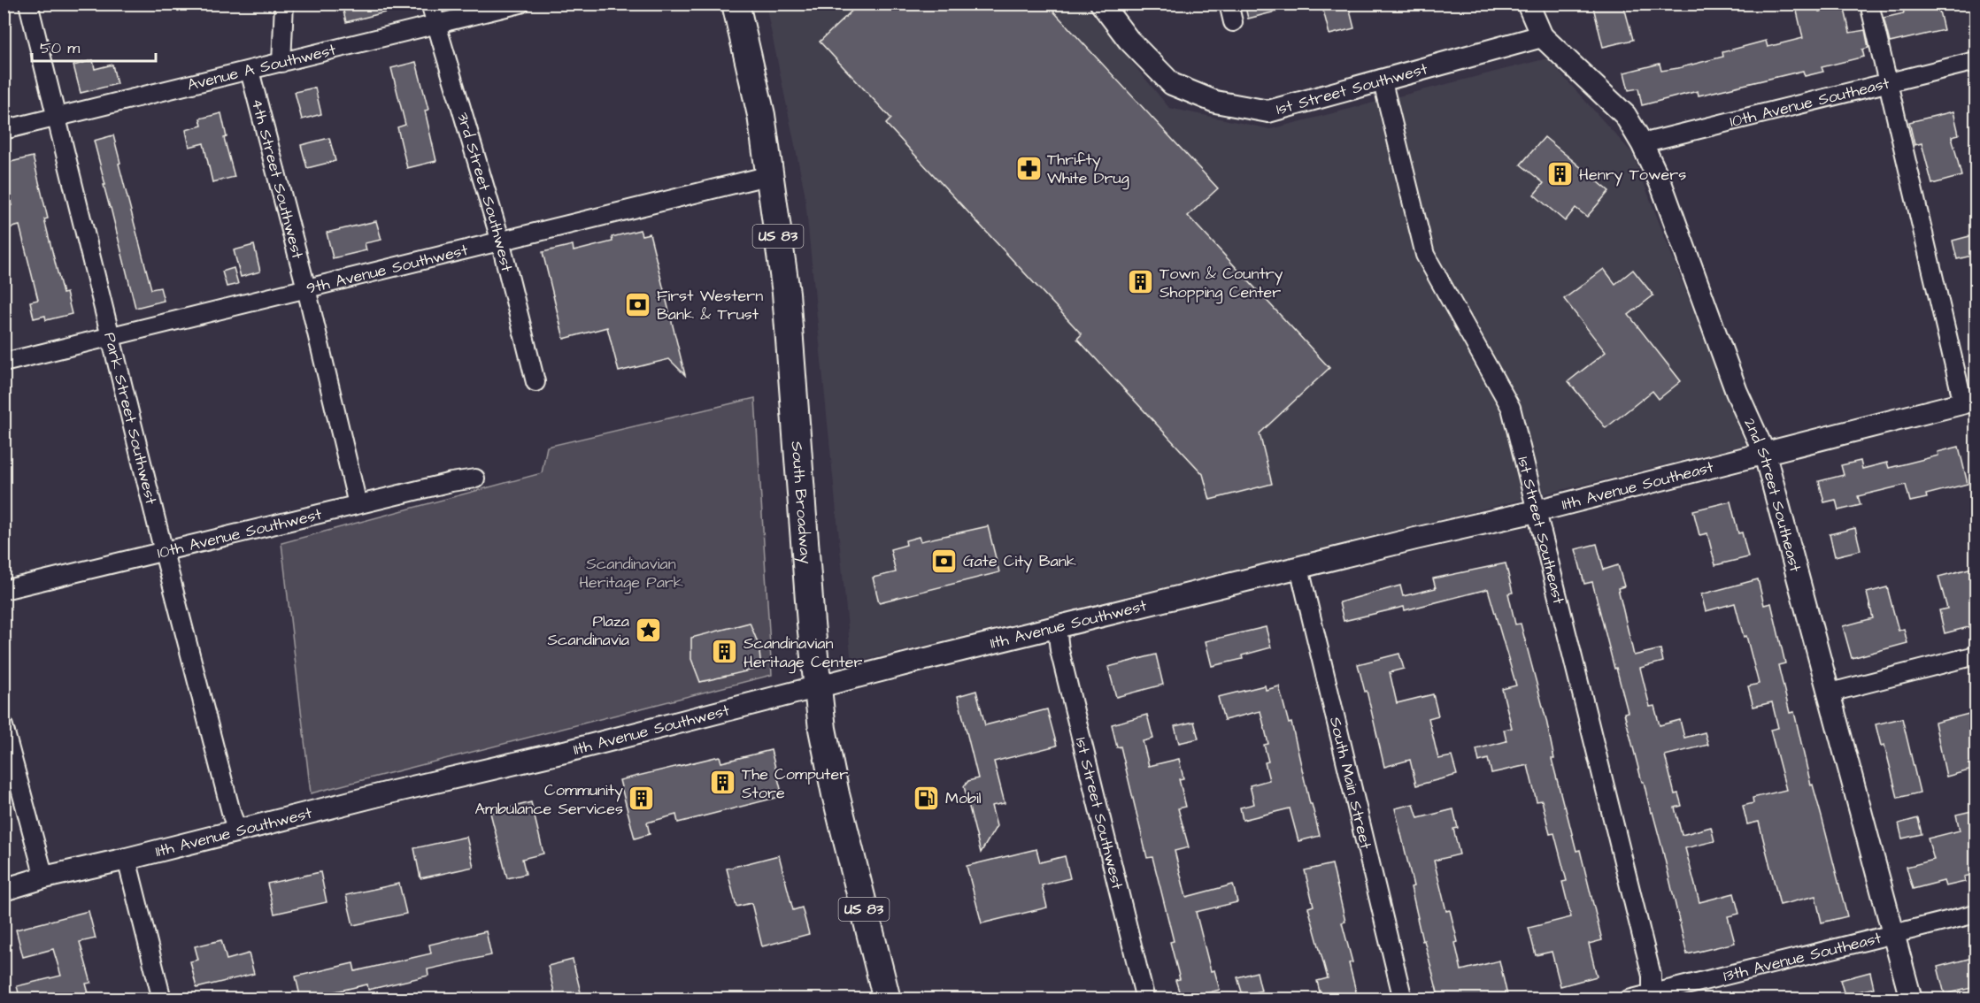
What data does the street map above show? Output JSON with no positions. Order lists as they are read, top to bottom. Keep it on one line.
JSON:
{"streets":{"main road":["US 83","South Broadway"],"street":["Avenue A Southwest","1st Street Southwest","10th Avenue Southeast","4th Street Southwest","3rd Street Southwest","9th Avenue Southwest","Park Street Southwest","11th Avenue Southeast","2nd Street Southeast","1st Street Southeast","10th Avenue Southwest","11th Avenue Southwest","South Main Street","13th Avenue Southeast"]},"crossings":[["Avenue A Southwest","4th Street Southwest"],["Avenue A Southwest","3rd Street Southwest"],["Avenue A Southwest","Park Street Southwest"],["1st Street Southwest","2nd Street Southeast"],["1st Street Southwest","1st Street Southeast"],["1st Street Southwest","11th Avenue Southwest"],["10th Avenue Southeast","2nd Street Southeast"],["4th Street Southwest","9th Avenue Southwest"],["4th Street Southwest","10th Avenue Southwest"],["3rd Street Southwest","9th Avenue Southwest"],["9th Avenue Southwest","Park Street Southwest"],["9th Avenue Southwest","South Broadway"],["Park Street Southwest","10th Avenue Southwest"],["Park Street Southwest","11th Avenue Southwest"],["11th Avenue Southeast","2nd Street Southeast"],["11th Avenue Southeast","1st Street Southeast"],["11th Avenue Southeast","11th Avenue Southwest"],["11th Avenue Southeast","South Main Street"],["2nd Street Southeast","13th Avenue Southeast"],["South Broadway","11th Avenue Southwest"],["1st Street Southeast","13th Avenue Southeast"],["11th Avenue Southwest","South Main Street"]],"parks":["Scandinavian Heritage Park"],"places":{"pharmacy":["Thrifty White Drug"],"building":["Henry Towers","Town & Country Shopping Center","Scandinavian Heritage Center","The Computer Store","Community Ambulance Services"],"bank":["First Western Bank & Trust","Gate City Bank"],"place":["Plaza Scandinavia"],"fuel station":["Mobil"]},"scale_bar":"50 m"}
